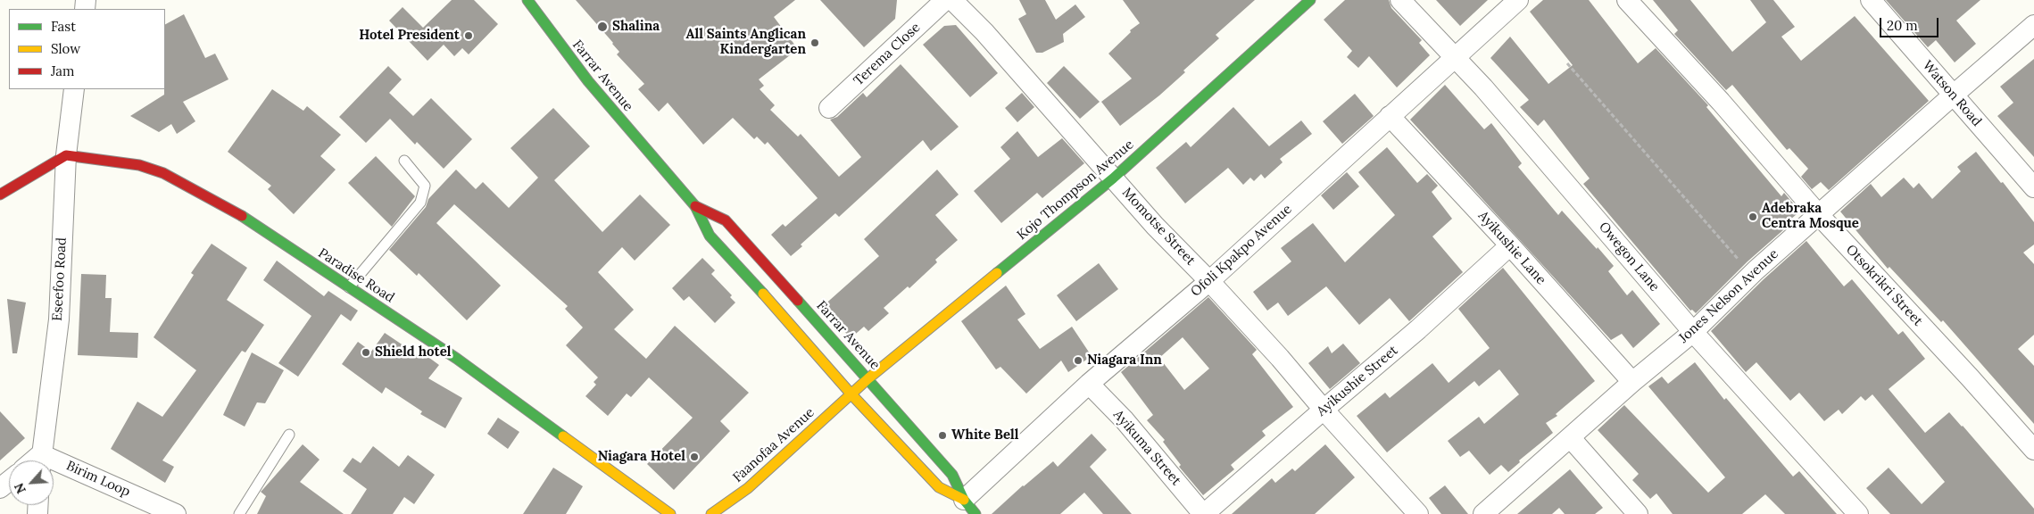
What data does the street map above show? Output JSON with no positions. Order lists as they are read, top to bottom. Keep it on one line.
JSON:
{"streets":{"main road":["Farrar Avenue","Kojo Thompson Avenue","Paradise Road","Faanofaa Avenue"],"street":["Terema Close","Watson Road","Momotse Street","Ayikushie Lane","Ofoli Kpakpo Avenue","Owegon Lane","Eseefoo Road","Otsokrikri Street","Jones Nelson Avenue","Ayikushie Street","Ayikuma Street","Birim Loop"]},"crossings":[["Farrar Avenue","Kojo Thompson Avenue"],["Farrar Avenue","Ofoli Kpakpo Avenue"],["Farrar Avenue","Faanofaa Avenue"],["Watson Road","Jones Nelson Avenue"],["Kojo Thompson Avenue","Momotse Street"],["Kojo Thompson Avenue","Faanofaa Avenue"],["Momotse Street","Ofoli Kpakpo Avenue"],["Momotse Street","Ayikushie Street"],["Ayikushie Lane","Ofoli Kpakpo Avenue"],["Ayikushie Lane","Jones Nelson Avenue"],["Ayikushie Lane","Ayikushie Street"],["Ofoli Kpakpo Avenue","Owegon Lane"],["Ofoli Kpakpo Avenue","Ayikuma Street"],["Owegon Lane","Jones Nelson Avenue"],["Paradise Road","Eseefoo Road"],["Otsokrikri Street","Jones Nelson Avenue"],["Ayikushie Street","Ayikuma Street"]],"places":["Shalina","Hotel President","All Saints Anglican Kindergarten","Adebraka Centra Mosque","Shield hotel","Niagara Inn","White Bell","Niagara Hotel"],"legend":["Fast","Slow","Jam"],"scale_bar":"20 m","north":"bottom left"}
